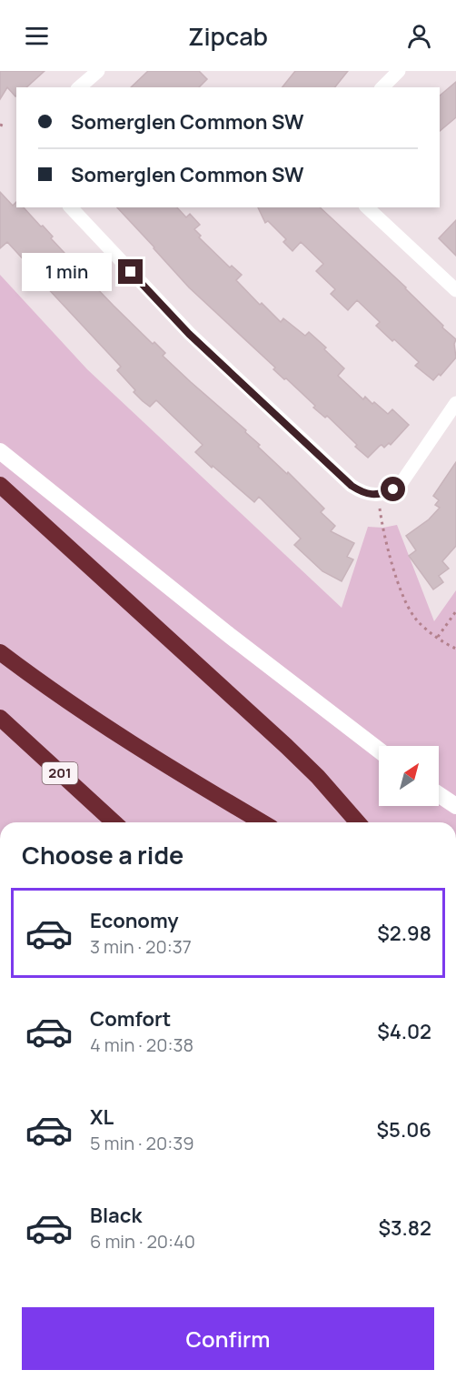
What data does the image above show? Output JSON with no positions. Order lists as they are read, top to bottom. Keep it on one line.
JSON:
{"streets":{"highway":["201"]},"north":"top right","page":{"header":"Zipcab","banner":["Somerglen Common SW","Somerglen Common SW"],"bubble":"1 min","heading":"Choose a ride","list":[{"name":"Economy","note":"3 min · 20:37","value":"$2.98"},{"name":"Comfort","note":"4 min · 20:38","value":"$4.02"},{"name":"XL","note":"5 min · 20:39","value":"$5.06"},{"name":"Black","note":"6 min · 20:40","value":"$3.82"}],"buttons":"Confirm"}}
